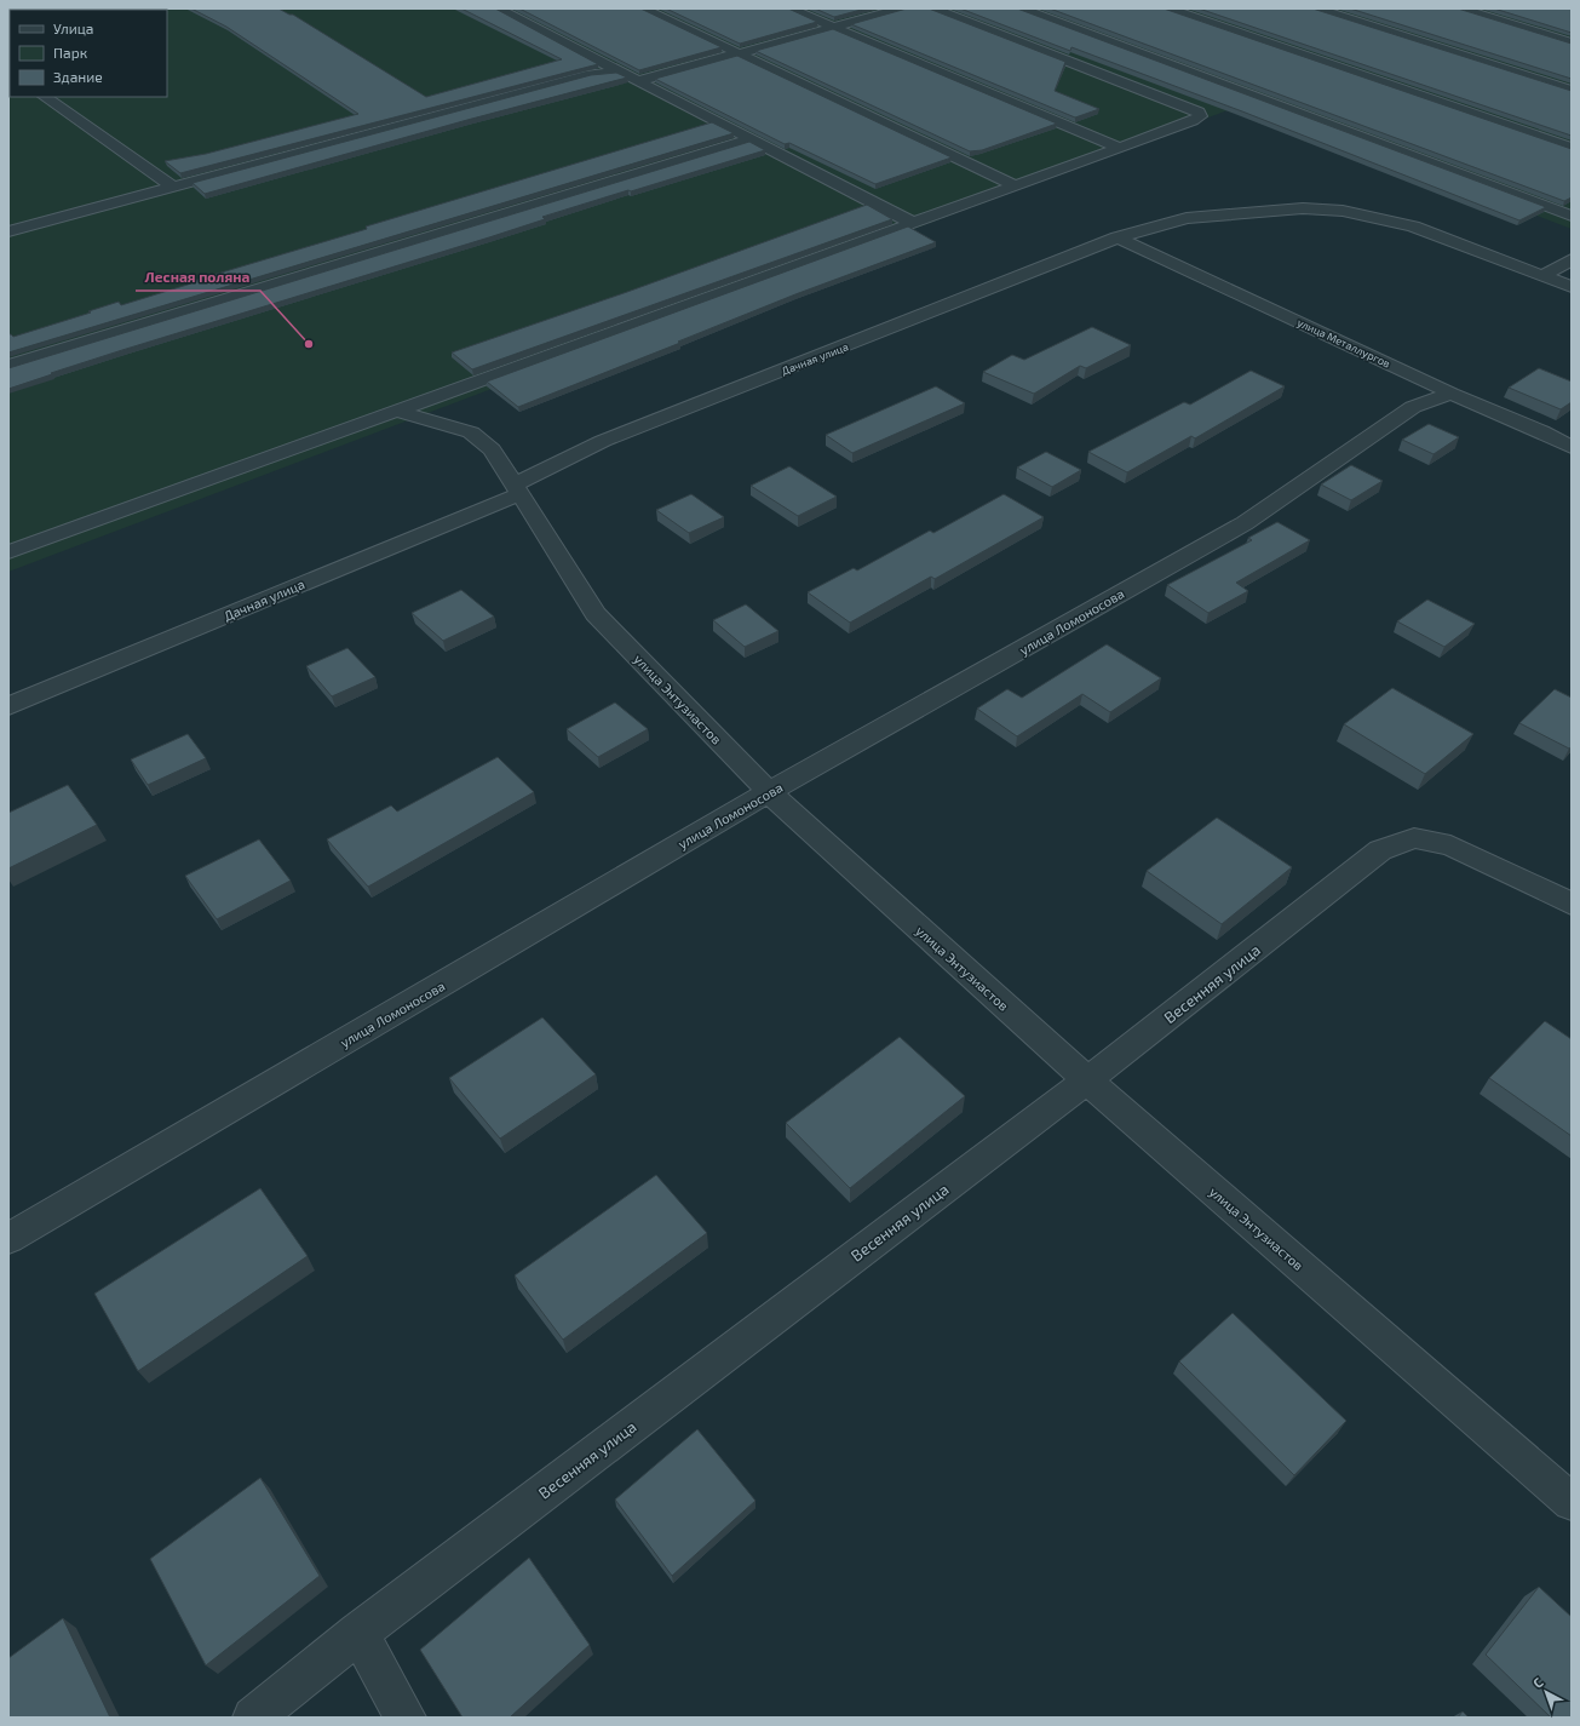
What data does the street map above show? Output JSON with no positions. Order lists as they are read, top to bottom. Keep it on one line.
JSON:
{"streets":{"street":["улица Металлургов","Дачная улица","улица Ломоносова","улица Энтузиастов","Весенняя улица"]},"crossings":[["улица Металлургов","Дачная улица"],["улица Металлургов","улица Ломоносова"],["Дачная улица","улица Энтузиастов"],["улица Ломоносова","улица Энтузиастов"],["улица Энтузиастов","Весенняя улица"]],"places":["Лесная поляна"],"legend":["Улица","Парк","Здание"],"north":"top left"}
